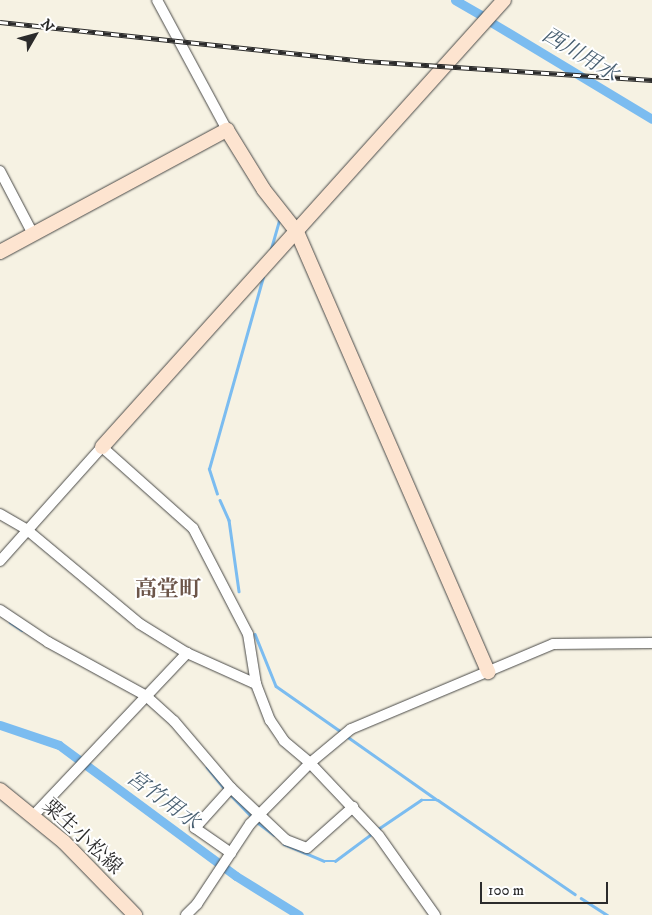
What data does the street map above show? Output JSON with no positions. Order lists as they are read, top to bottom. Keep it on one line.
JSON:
{"streets":{"street":["粟生小松線"]},"districts":["高堂町"],"water":["西川用水","宮竹用水"],"scale_bar":"100 m","north":"top right"}
